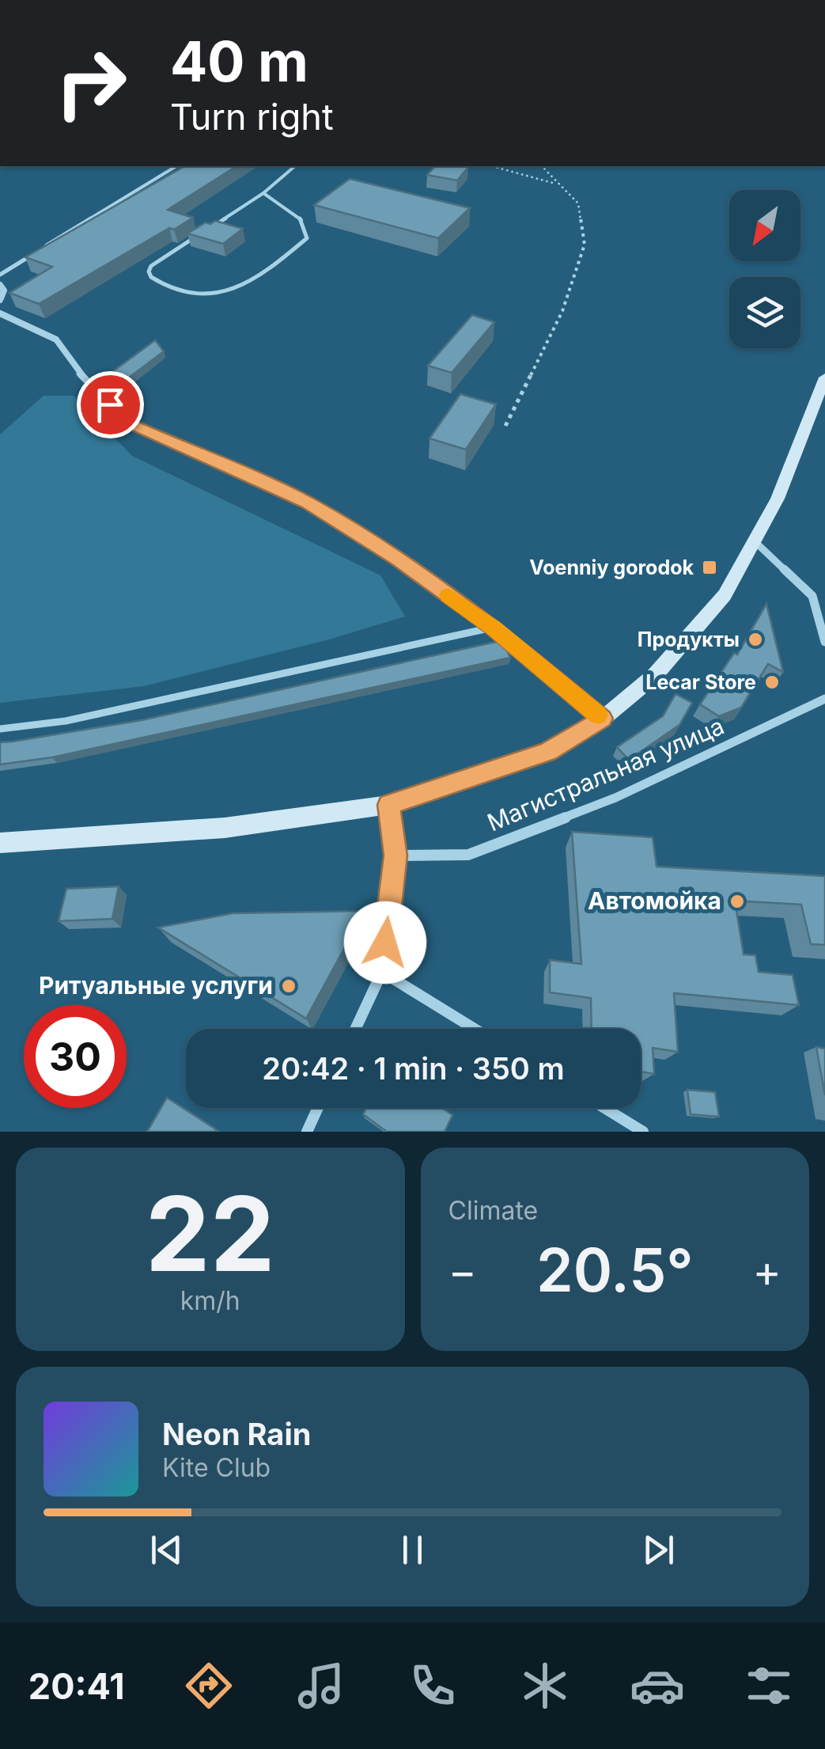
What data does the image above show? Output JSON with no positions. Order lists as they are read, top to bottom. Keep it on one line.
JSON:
{"streets":{"street":["Магистральная улица"]},"places":{"transit":["Voenniy gorodok"],"other":["Продукты","Lecar Store","Автомойка","Ритуальные услуги"]},"north":"bottom left","page":{"turn":["40 m","Turn right"],"limit":"30","trip":"20:42 · 1 min · 350 m","tile":[["22","km/h"],"Climate"],"heat":["−","20.5°","+"],"song":["Neon Rain","Kite Club"],"tabs":"20:41"}}
